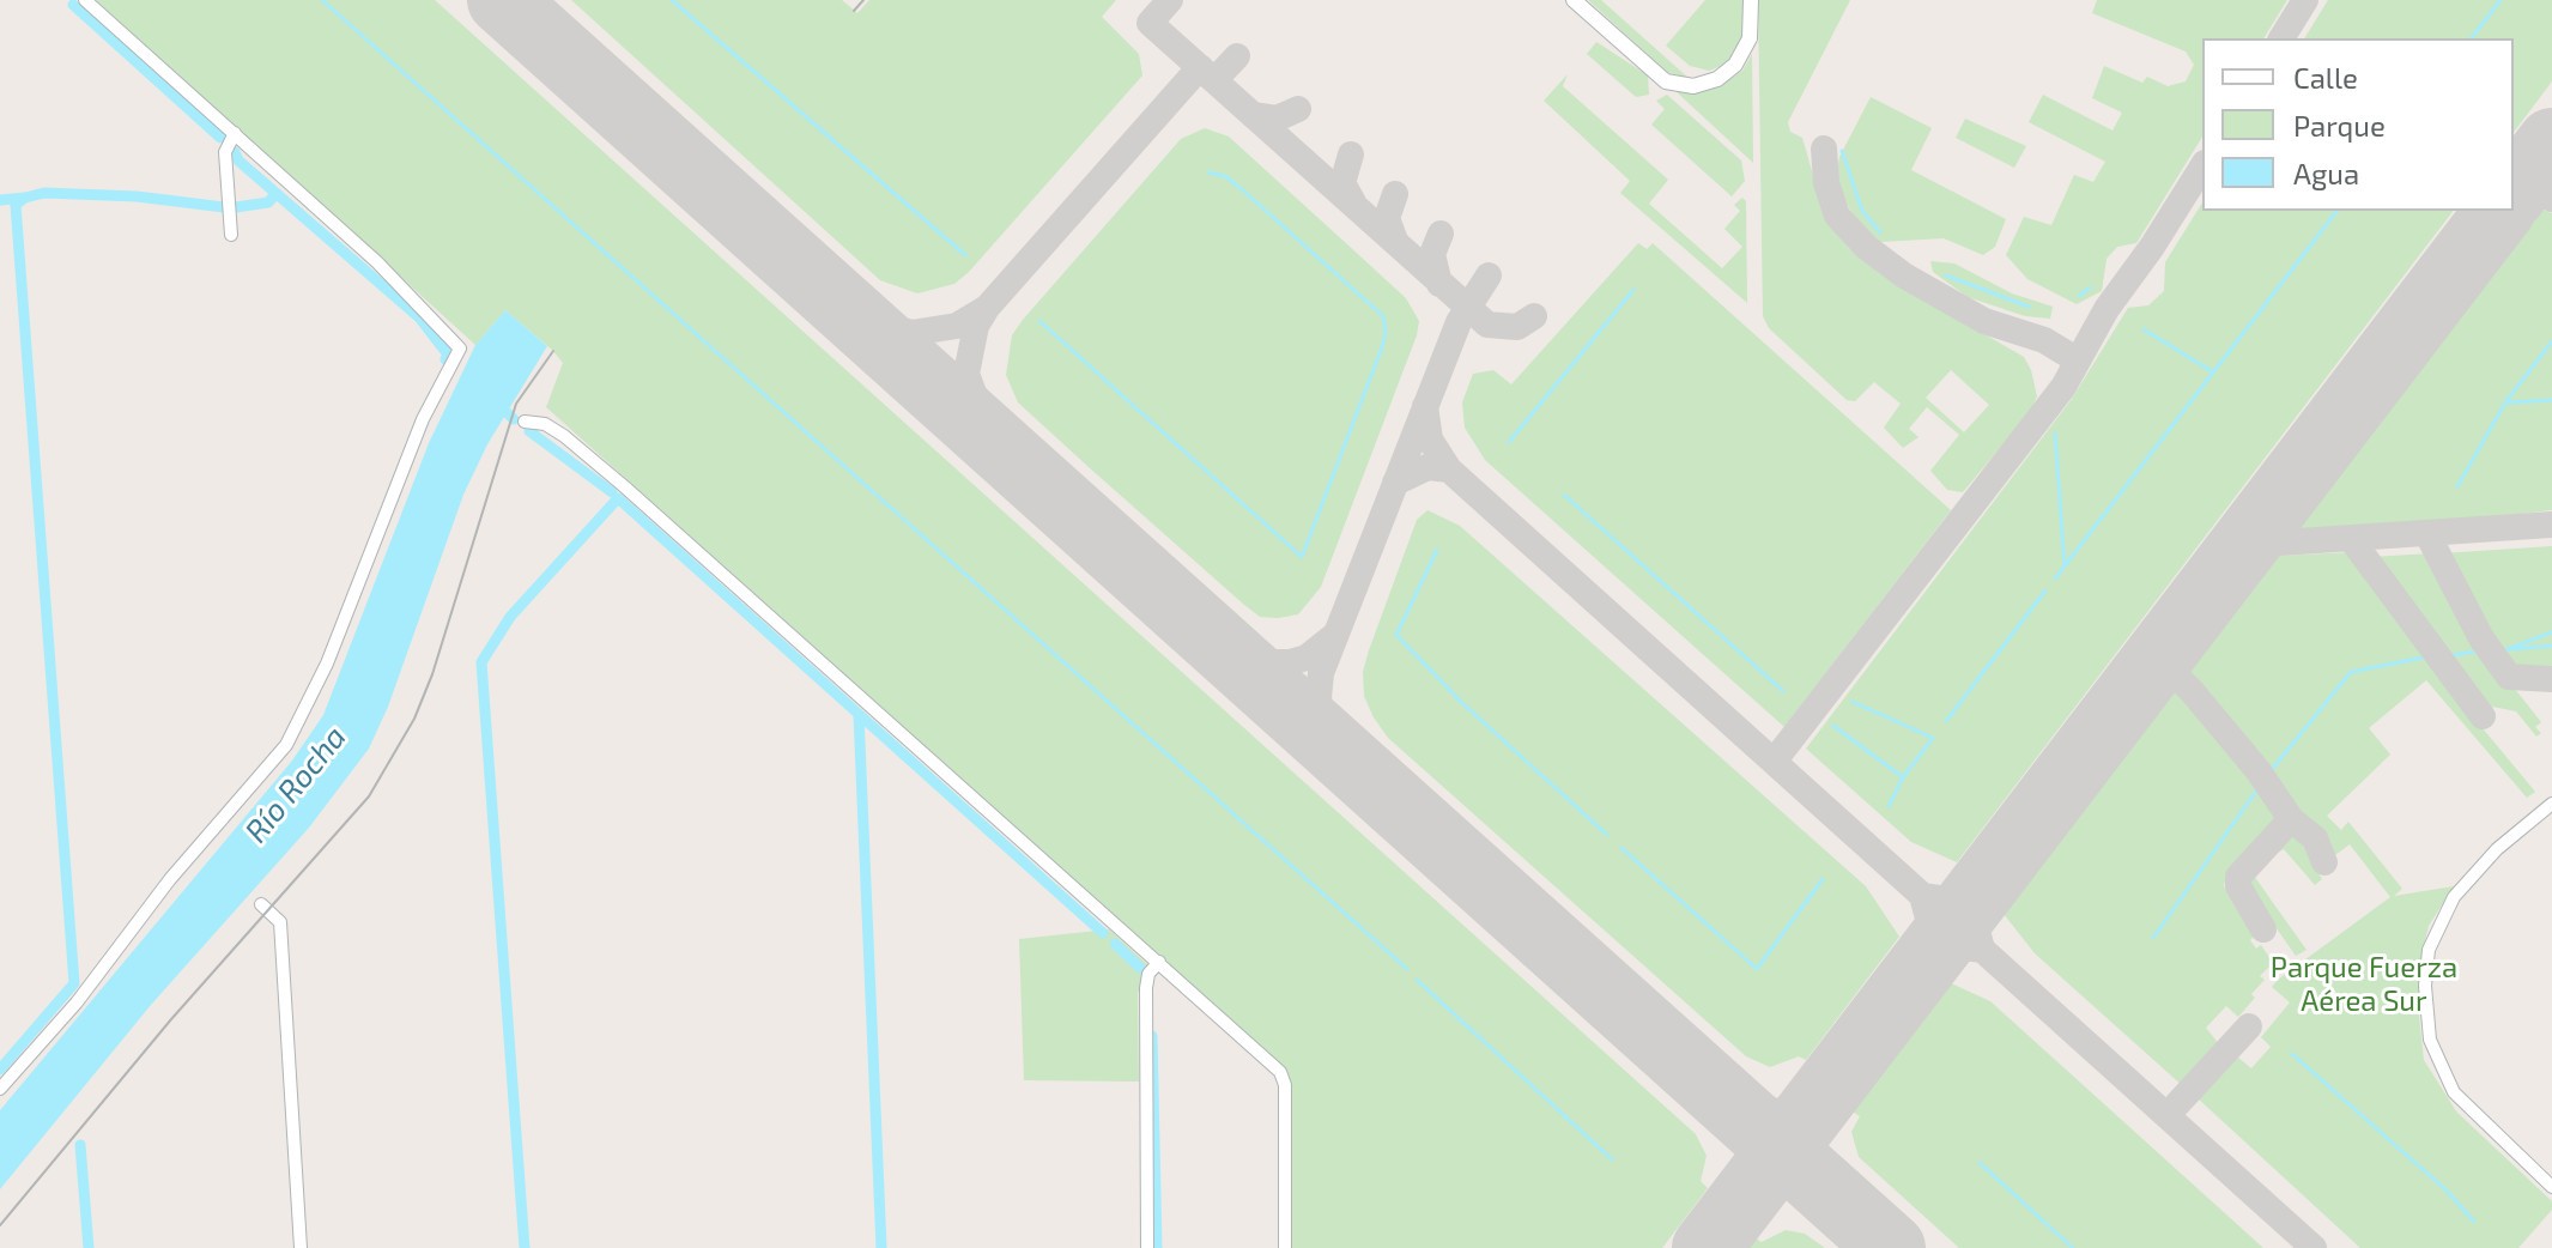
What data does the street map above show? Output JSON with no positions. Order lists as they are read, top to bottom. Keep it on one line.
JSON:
{"water":["Río Rocha"],"parks":["Parque Fuerza Aérea Sur"],"legend":["Calle","Parque","Agua"]}
